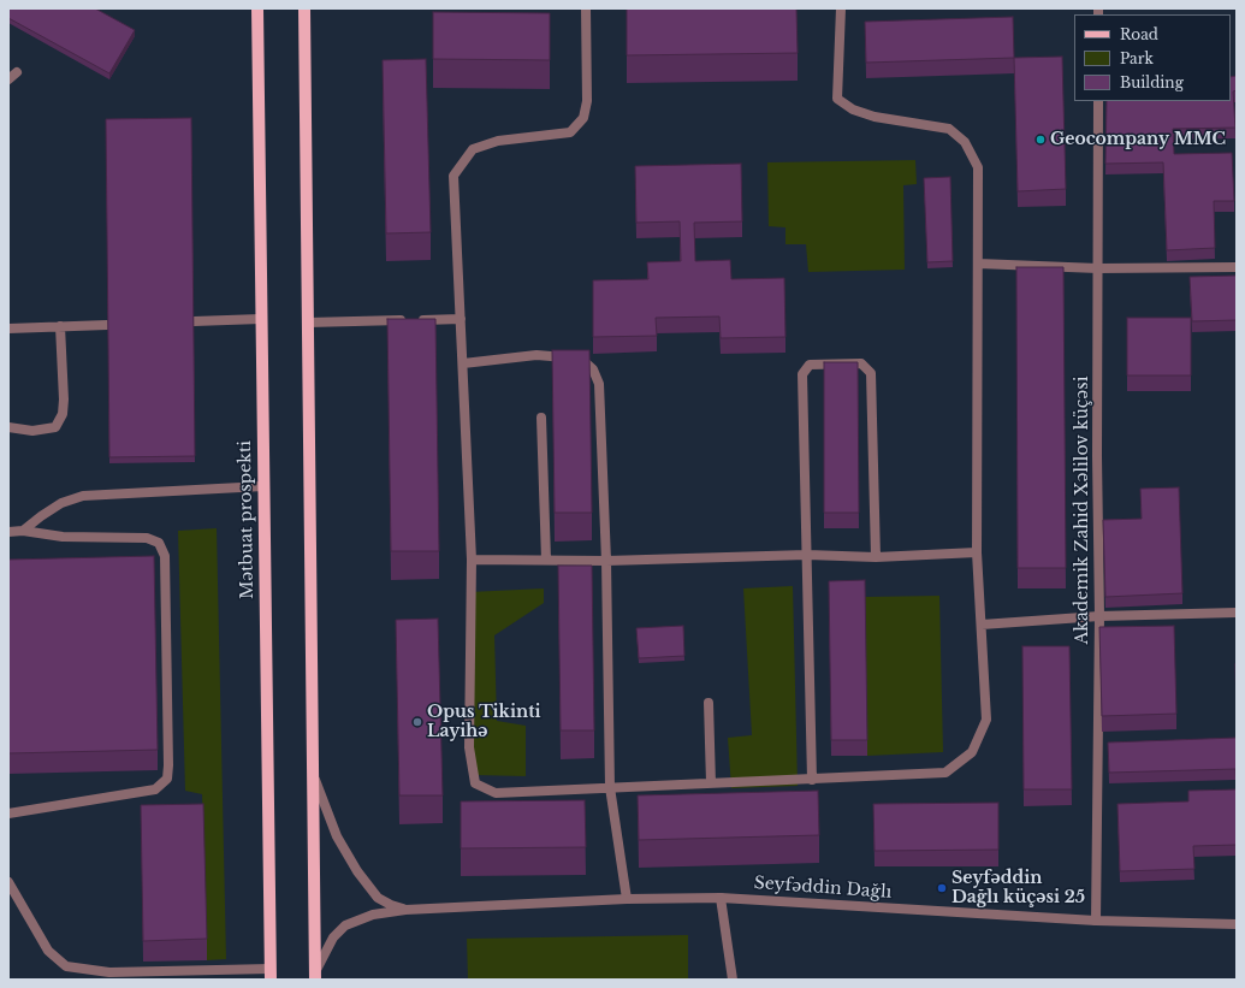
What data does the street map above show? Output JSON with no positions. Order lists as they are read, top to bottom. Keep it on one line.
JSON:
{"streets":{"main road":["Mətbuat prospekti"],"street":["Akademik Zahid Xəlilov küçəsi","Seyfəddin Dağlı"]},"crossings":[["Akademik Zahid Xəlilov küçəsi","Seyfəddin Dağlı"]],"places":["Geocompany MMC","Opus Tikinti Layihə","Seyfəddin Dağlı küçəsi 25"],"legend":["Road","Park","Building"]}
